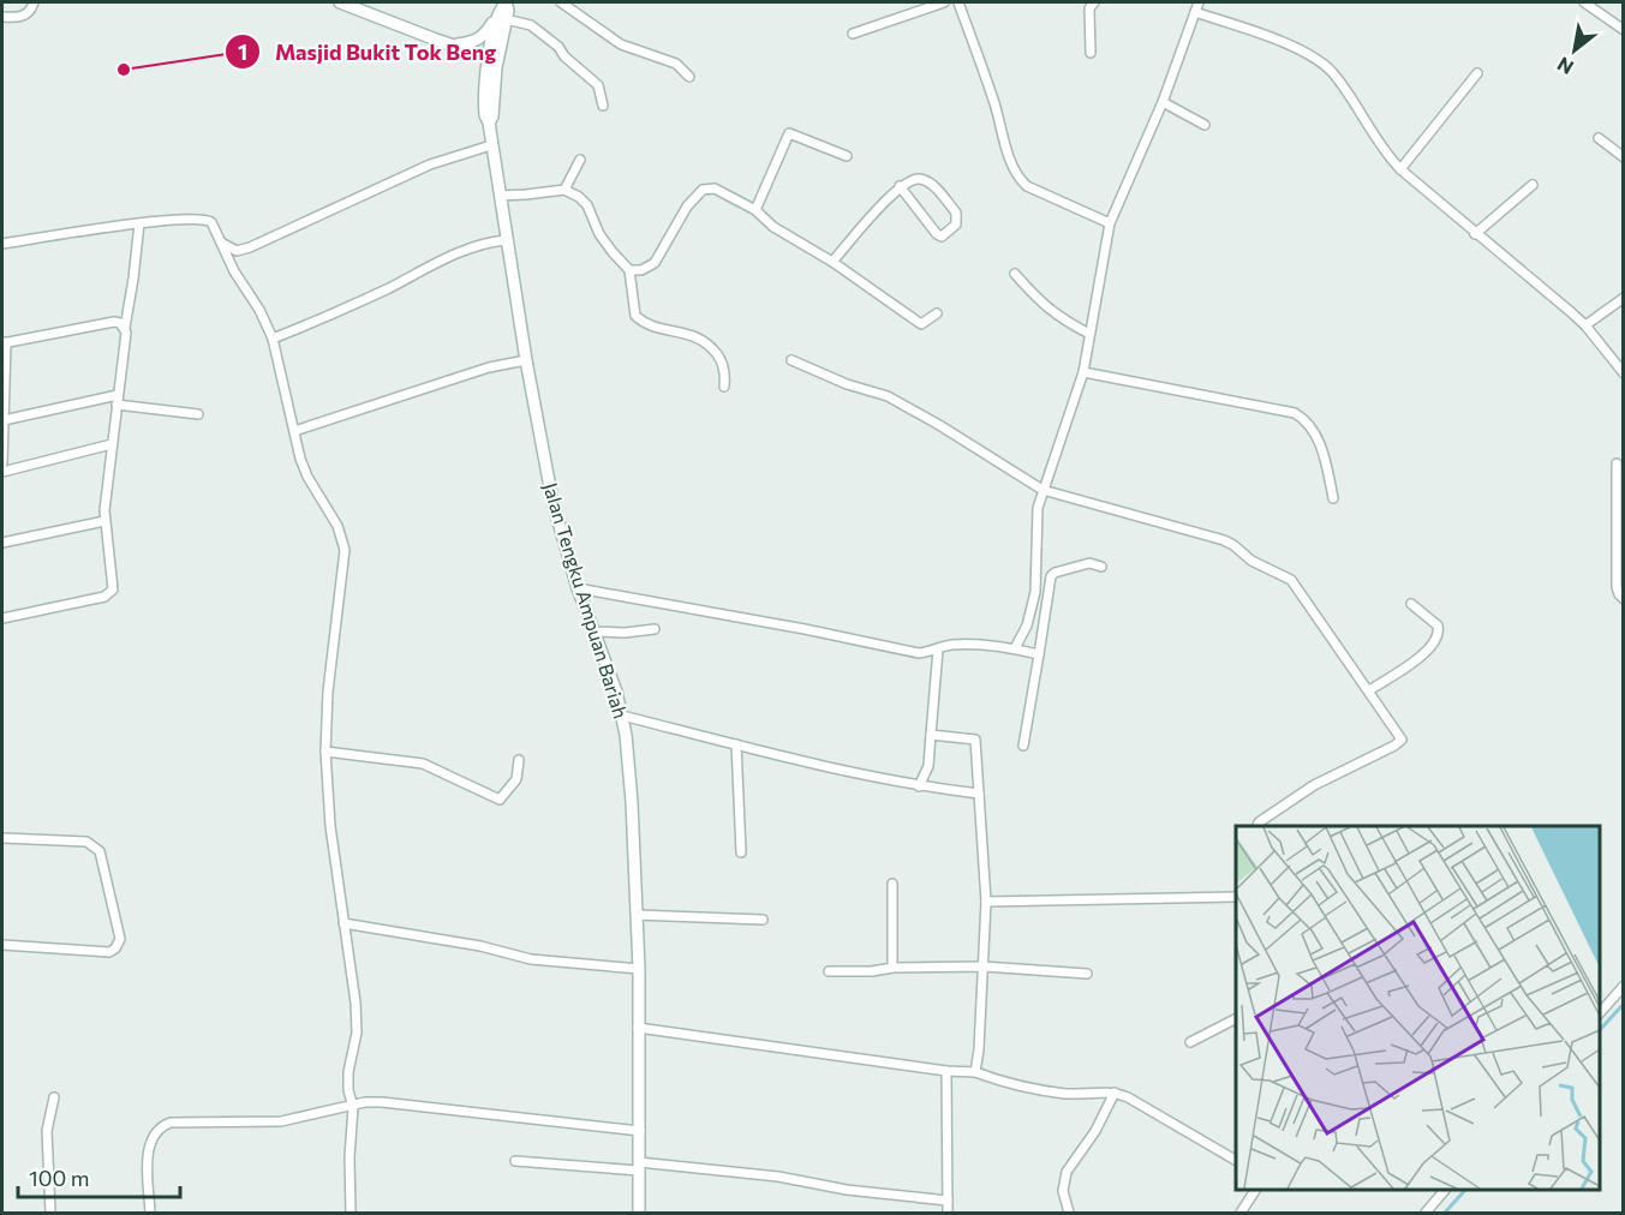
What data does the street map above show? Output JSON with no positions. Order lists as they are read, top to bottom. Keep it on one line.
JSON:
{"streets":{"main road":["Jalan Tengku Ampuan Bariah"]},"places":["Masjid Bukit Tok Beng"],"scale_bar":"100 m","north":"bottom left"}
